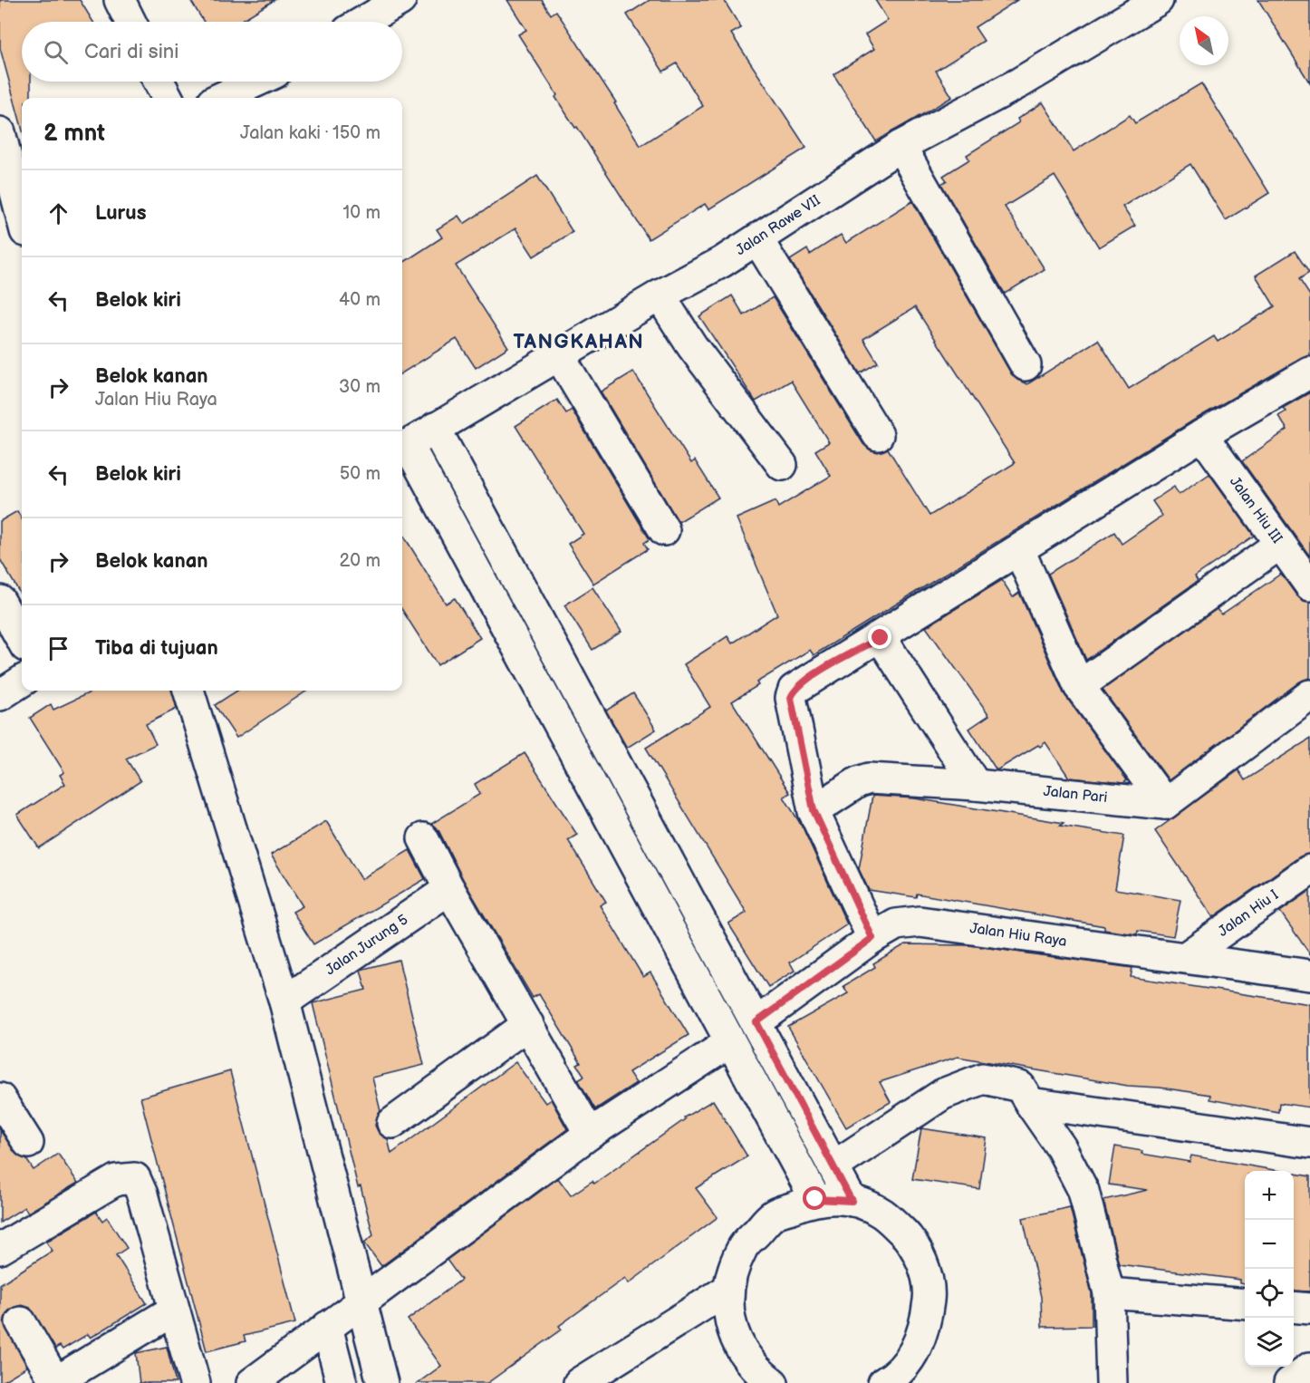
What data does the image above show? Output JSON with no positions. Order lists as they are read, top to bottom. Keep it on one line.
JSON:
{"streets":{"street":["Jalan Rawe VII","Jalan Hiu III","Jalan Pari","Jalan Hiu I","Jalan Hiu Raya","Jalan Jurung 5"]},"crossings":[["Jalan Hiu I","Jalan Hiu Raya"]],"districts":["TANGKAHAN"],"north":"top left","page":{"search":"Cari di sini","heading":["2 mnt","Jalan kaki · 150 m"],"list":[["Lurus","10 m"],["Belok kiri","40 m"],["Belok kanan","Jalan Hiu Raya","30 m"],["Belok kiri","50 m"],["Belok kanan","20 m"],"Tiba di tujuan"],"map_buttons":["+","−"]}}
